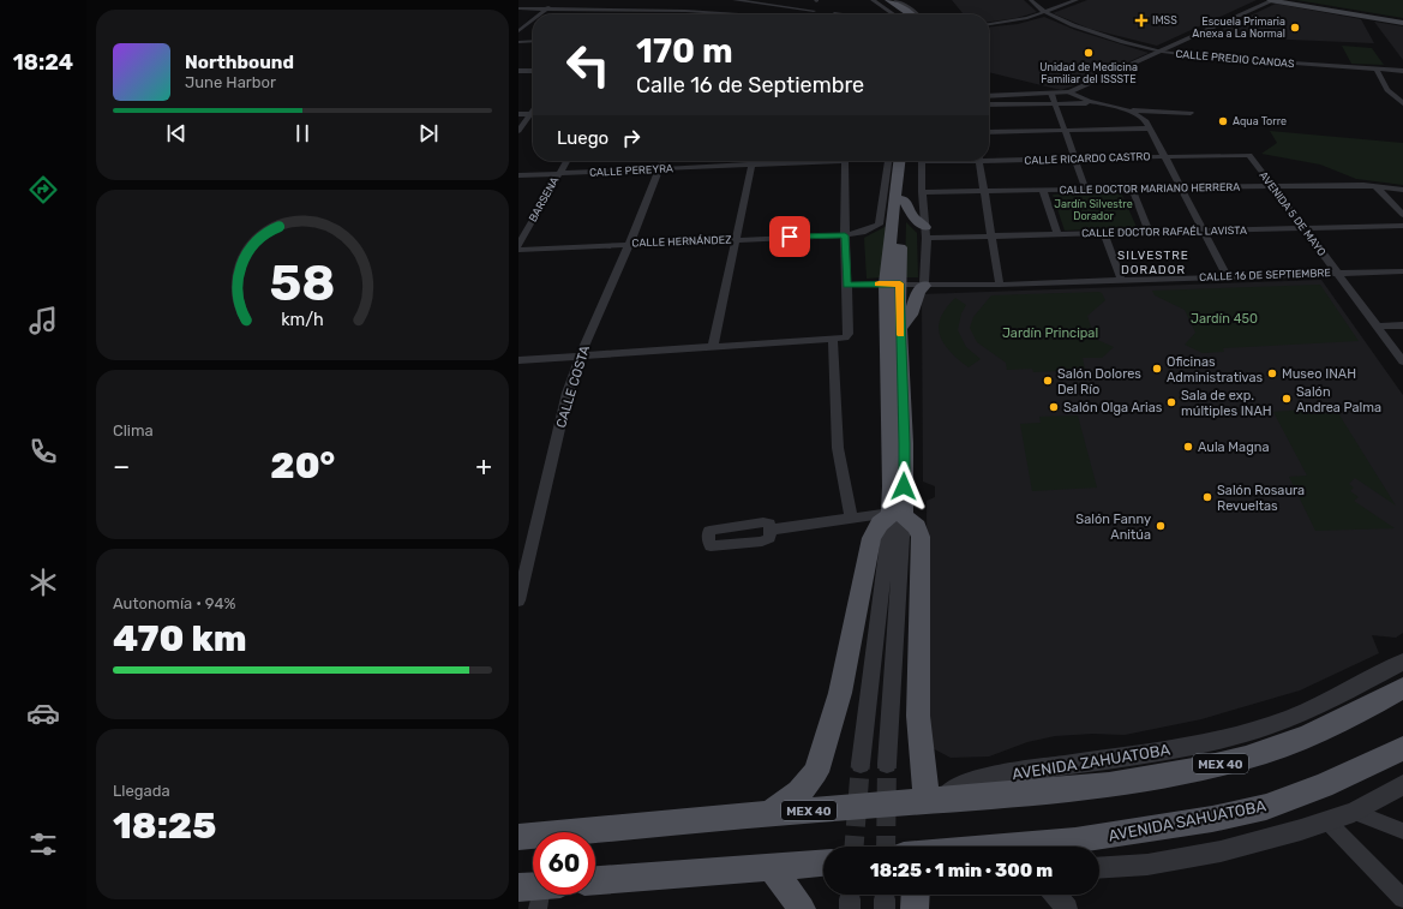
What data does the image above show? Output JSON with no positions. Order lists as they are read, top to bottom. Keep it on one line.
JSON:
{"streets":{"main road":["MEX 40","AVENIDA SAHUATOBA"],"street":["CALLE PREDIO CANOAS","CALLE RICARDO CASTRO","CALLE PEREYRA","CALLE DOCTOR MARIANO HERRERA","BARSENA","AVENIDA 5 DE MAYO","CALLE DOCTOR RAFAÉL LAVISTA","CALLE HERNÁNDEZ","CALLE 16 DE SEPTIEMBRE","CALLE COSTA","AVENIDA ZAHUATOBA"]},"crossings":[["CALLE RICARDO CASTRO","AVENIDA 5 DE MAYO"],["CALLE PEREYRA","BARSENA"],["CALLE PEREYRA","CALLE COSTA"],["CALLE DOCTOR MARIANO HERRERA","AVENIDA 5 DE MAYO"],["AVENIDA 5 DE MAYO","CALLE DOCTOR RAFAÉL LAVISTA"],["AVENIDA 5 DE MAYO","CALLE 16 DE SEPTIEMBRE"],["CALLE HERNÁNDEZ","CALLE COSTA"],["AVENIDA ZAHUATOBA","MEX 40"]],"districts":["SILVESTRE DORADOR"],"parks":["Jardín Silvestre Dorador","Jardín 450","Jardín Principal"],"places":{"health":["IMSS"],"other":["Escuela Primaria Anexa a La Normal","Unidad de Medicina Familiar del ISSSTE","Aqua Torre","Oficinas Administrativas","Museo INAH","Salón Dolores Del Río","Salón Andrea Palma","Sala de exp. múltiples INAH","Salón Olga Arias","Aula Magna","Salón Rosaura Revueltas","Salón Fanny Anitúa"]},"page":{"tabs":"18:24","turn":["170 m","Calle 16 de Septiembre"],"song":["Northbound","June Harbor"],"then":"Luego","tile":["Clima",["Autonomía · 94%","470 km"],["Llegada","18:25"]],"heat":["−","20°","+"],"limit":"60","trip":"18:25 · 1 min · 300 m","gauge":["58","km/h"]}}
